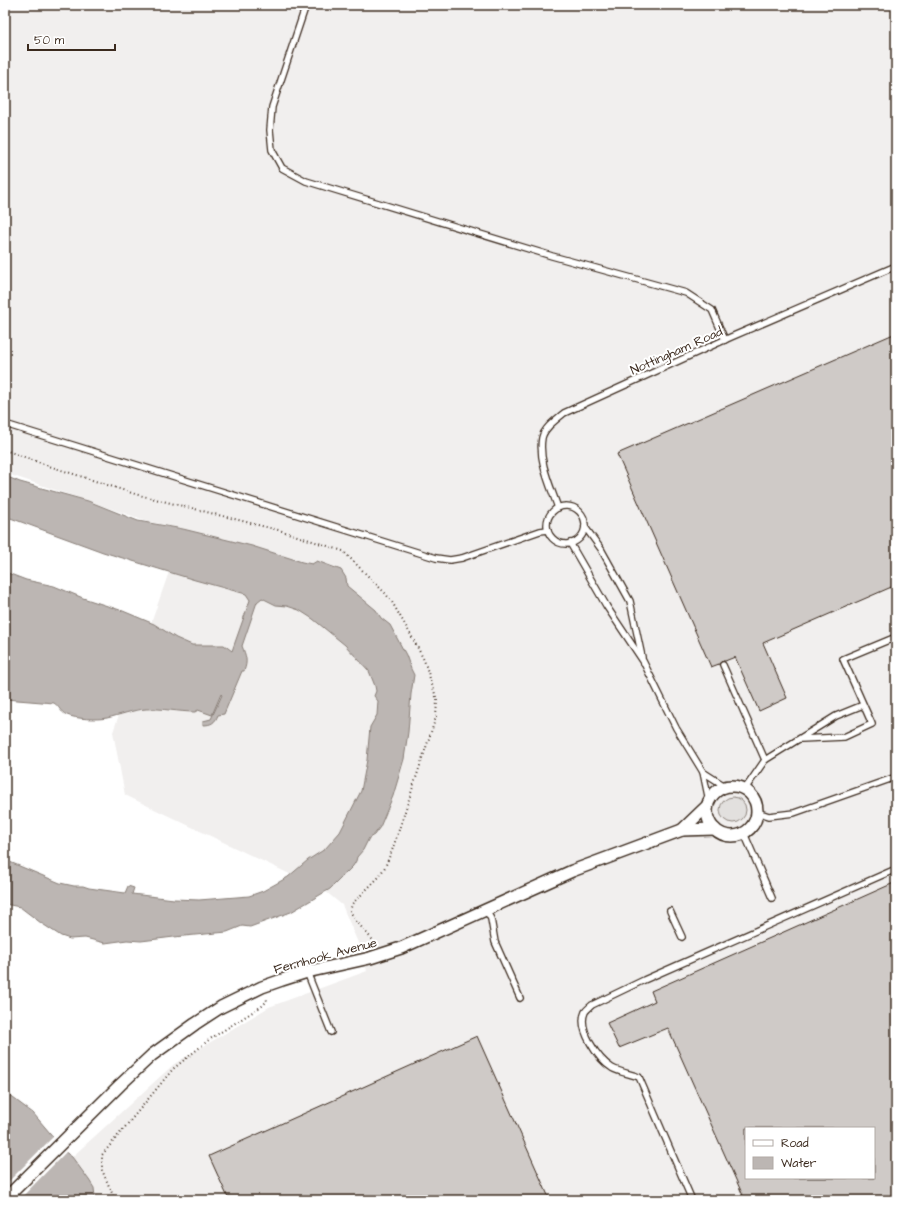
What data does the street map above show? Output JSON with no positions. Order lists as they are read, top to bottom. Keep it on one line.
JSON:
{"streets":{"street":["Fernhook Avenue"],"lane":["Nottingham Road"]},"legend":["Road","Water"],"scale_bar":"50 m"}
